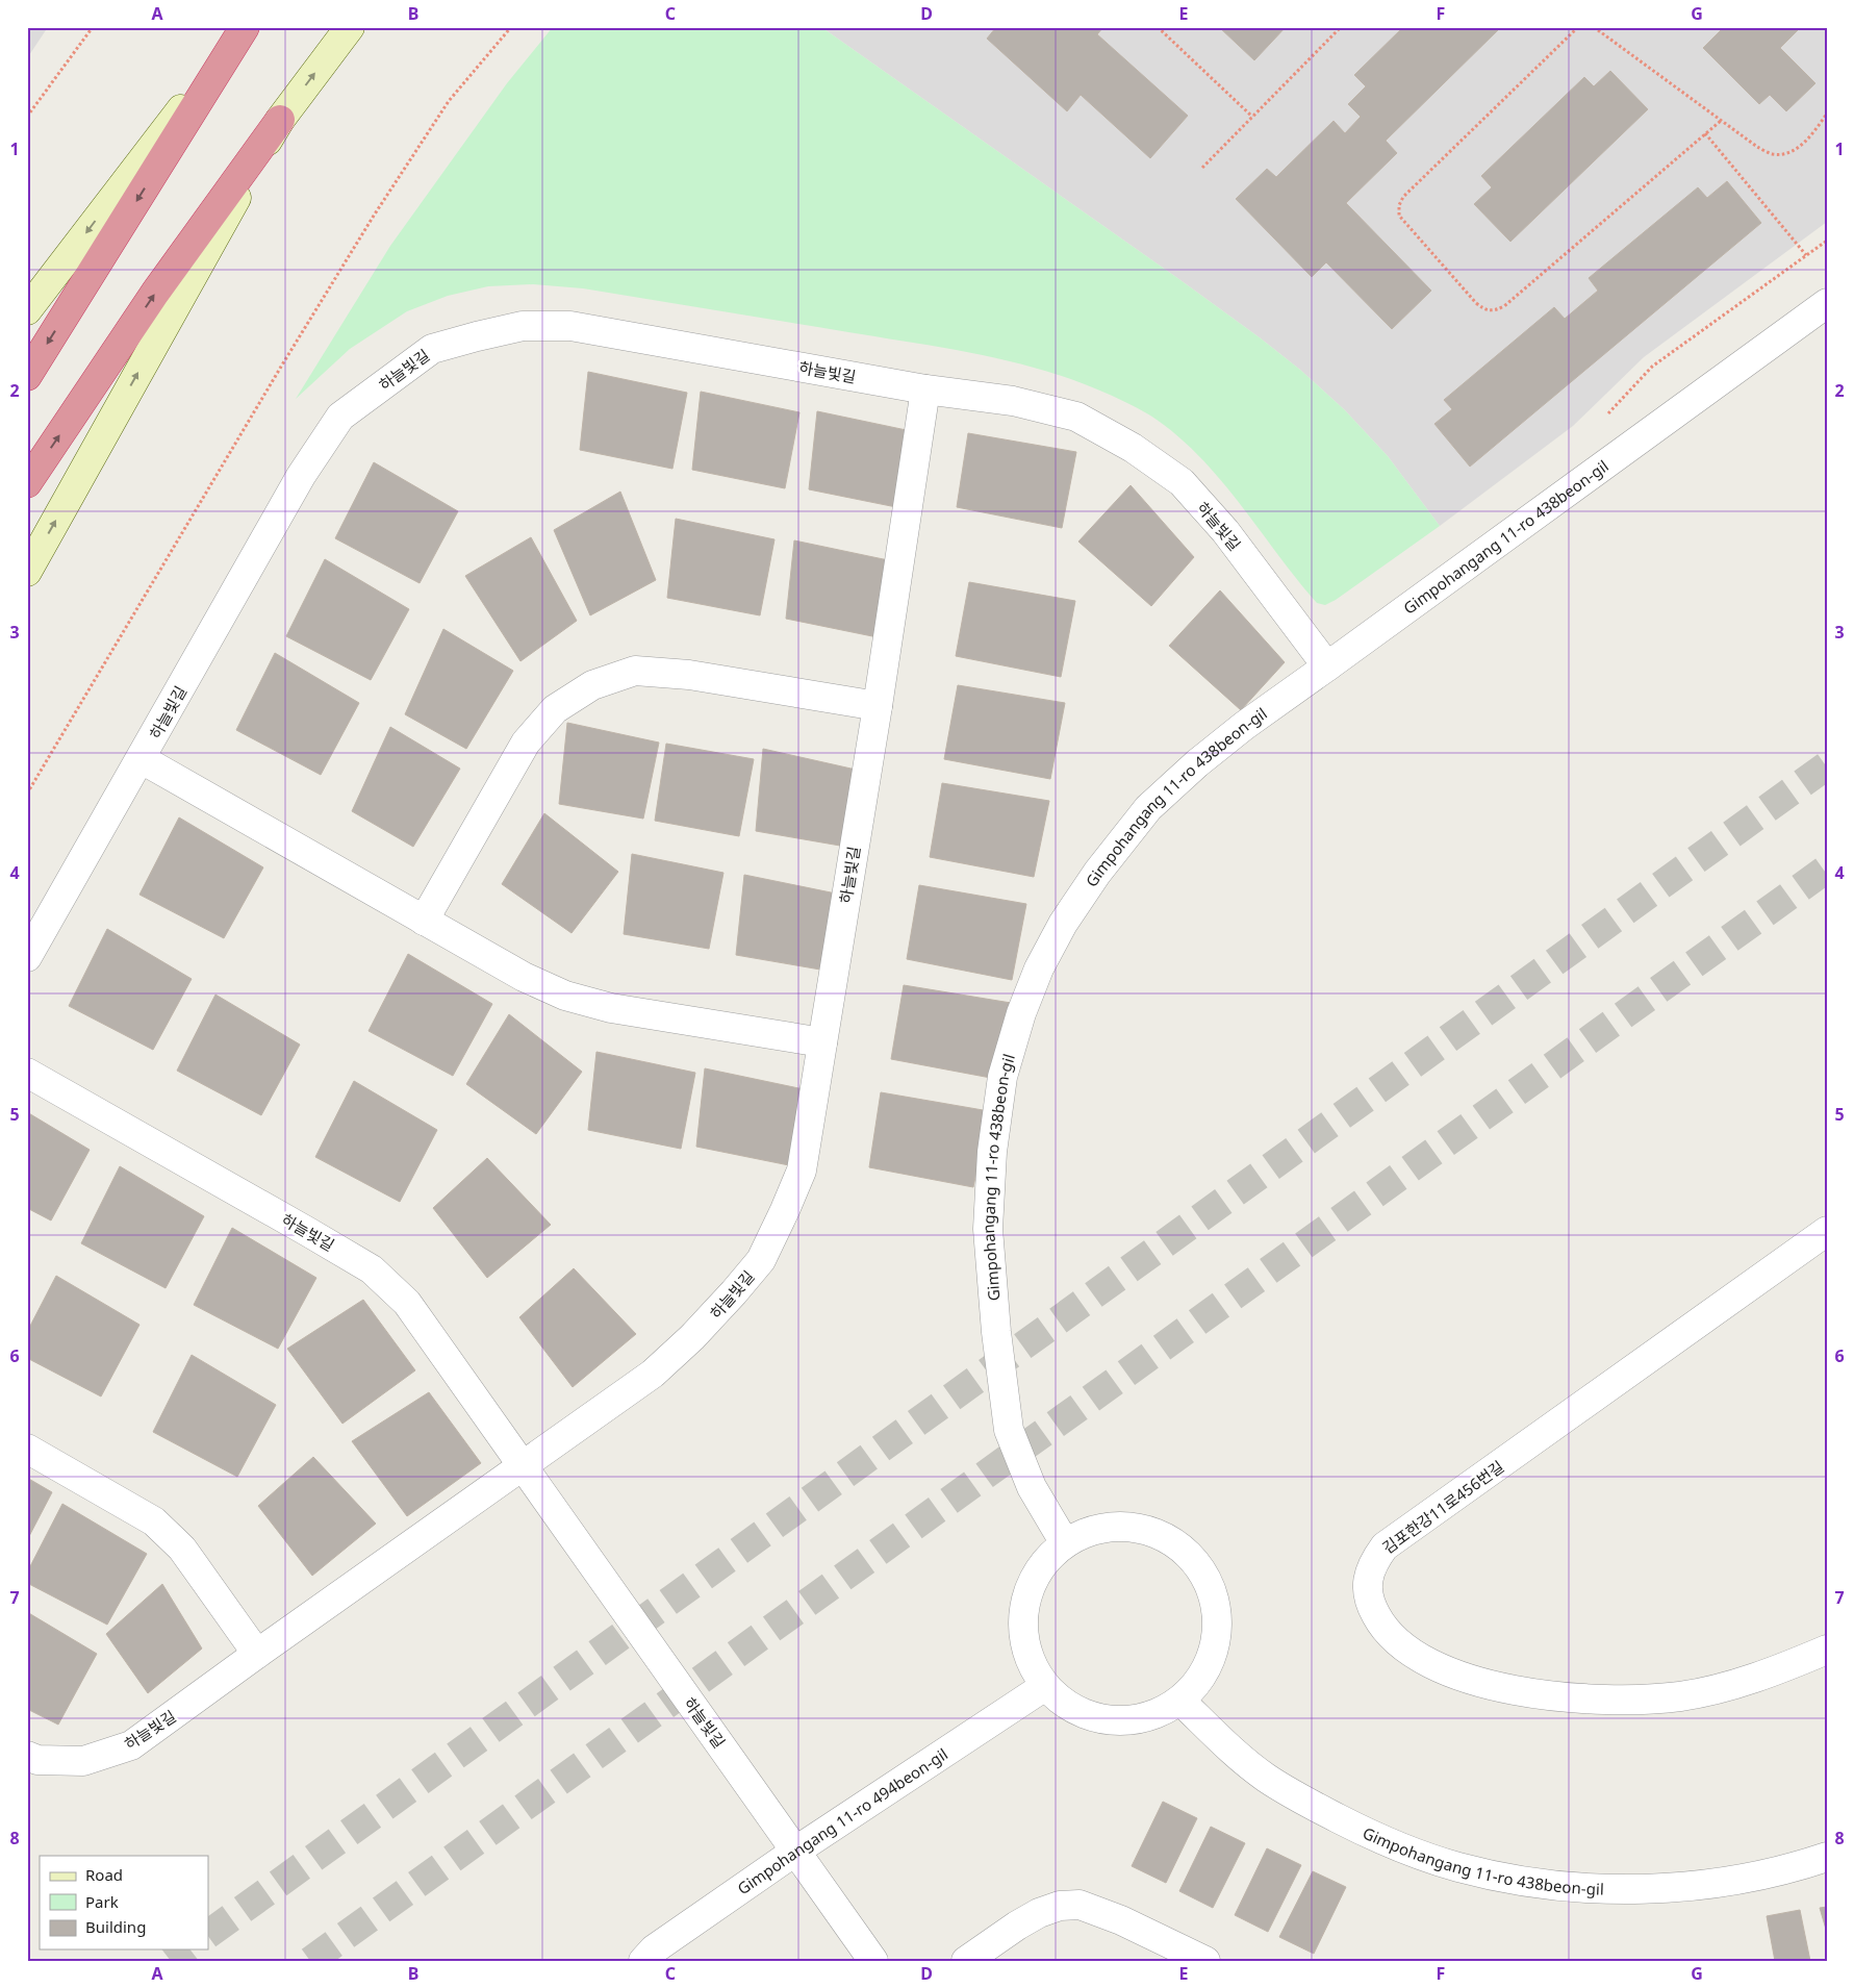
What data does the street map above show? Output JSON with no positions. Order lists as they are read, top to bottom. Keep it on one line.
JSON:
{"streets":{"street":["하늘빛길","Gimpohangang 11-ro 438beon-gil","김포한강11로456번길","Gimpohangang 11-ro 494beon-gil"]},"crossings":[["하늘빛길","Gimpohangang 11-ro 438beon-gil"],["하늘빛길","Gimpohangang 11-ro 494beon-gil"]],"legend":["Road","Park","Building"],"grid":{"columns":["A","B","C","D","E","F","G"],"rows":["1","2","3","4","5","6","7","8"]}}
